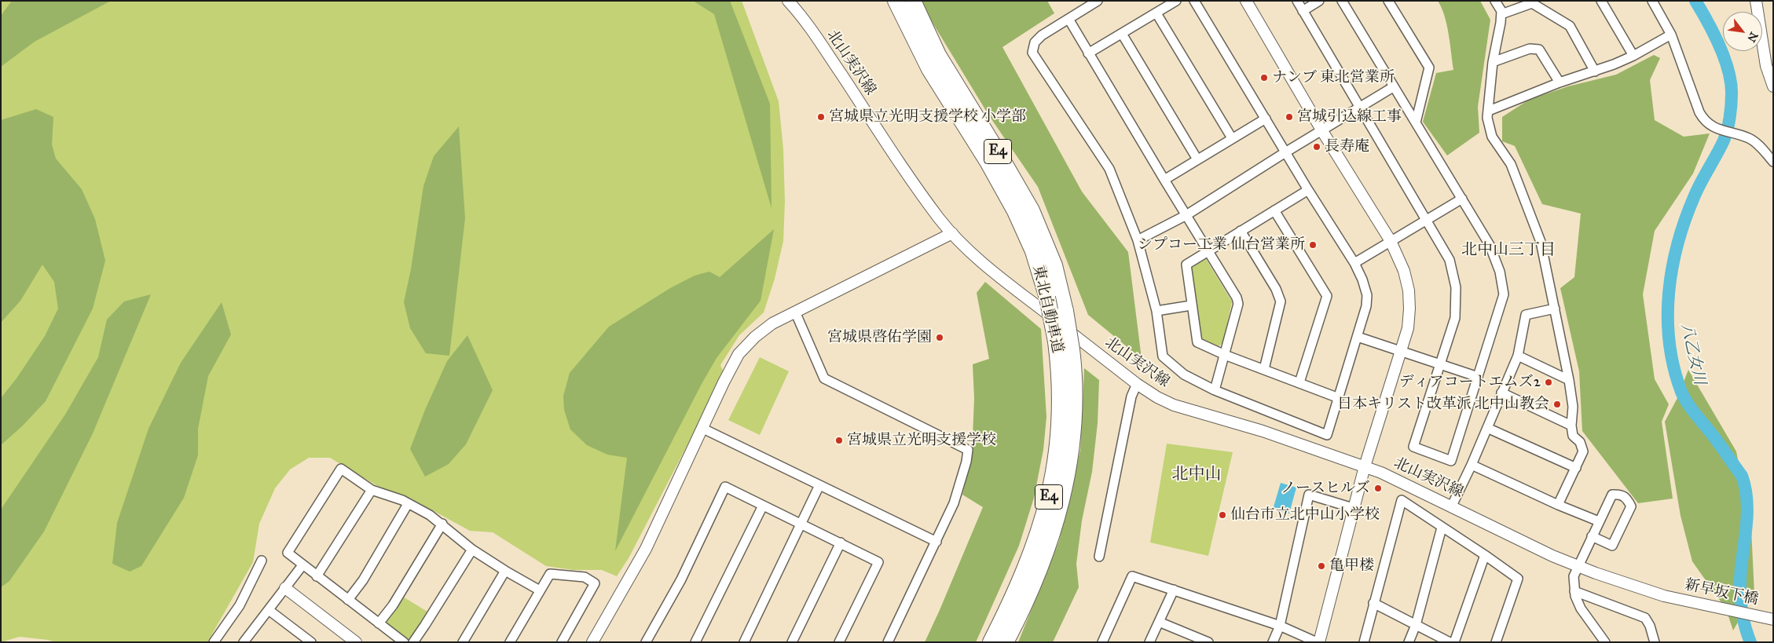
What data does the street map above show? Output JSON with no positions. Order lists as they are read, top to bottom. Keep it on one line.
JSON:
{"streets":{"highway":["E4","東北自動車道"],"street":["北山実沢線","新早坂下橋"]},"crossings":[["北山実沢線","新早坂下橋"]],"districts":["北中山三丁目","北中山"],"water":["八乙女川"],"places":["ナンブ 東北営業所","宮城県立光明支援学校 小学部","宮城引込線工事","長寿庵","シプコー工業 仙台営業所","宮城県啓佑学園","ディアコートエムズ2","日本キリスト改革派 北中山教会","宮城県立光明支援学校","ノースヒルズ","仙台市立北中山小学校","亀甲楼"],"north":"bottom right"}
